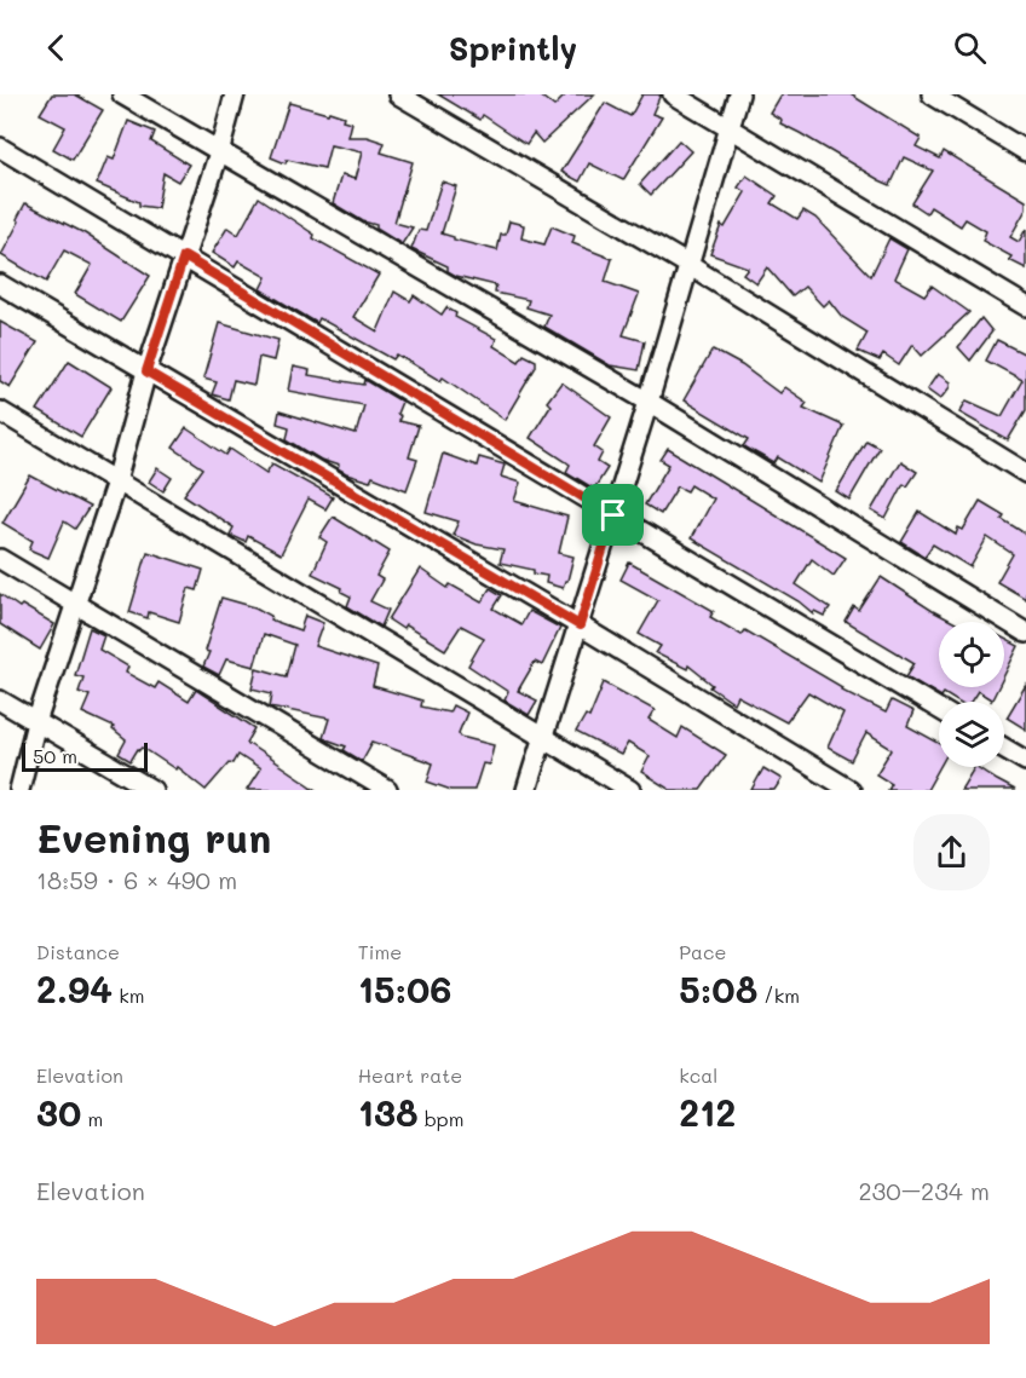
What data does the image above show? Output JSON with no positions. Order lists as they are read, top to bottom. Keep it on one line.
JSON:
{"scale_bar":"50 m","page":{"header":"Sprintly","scale":"50 m","heading":["Evening run","18:59 · 6 × 490 m"],"stats":[["Distance","2.94 km"],["Time","15:06"],["Pace","5:08 /km"],["Elevation","30 m"],["Heart rate","138 bpm"],["kcal","212"]],"chart":["Elevation","230–234 m"]}}
